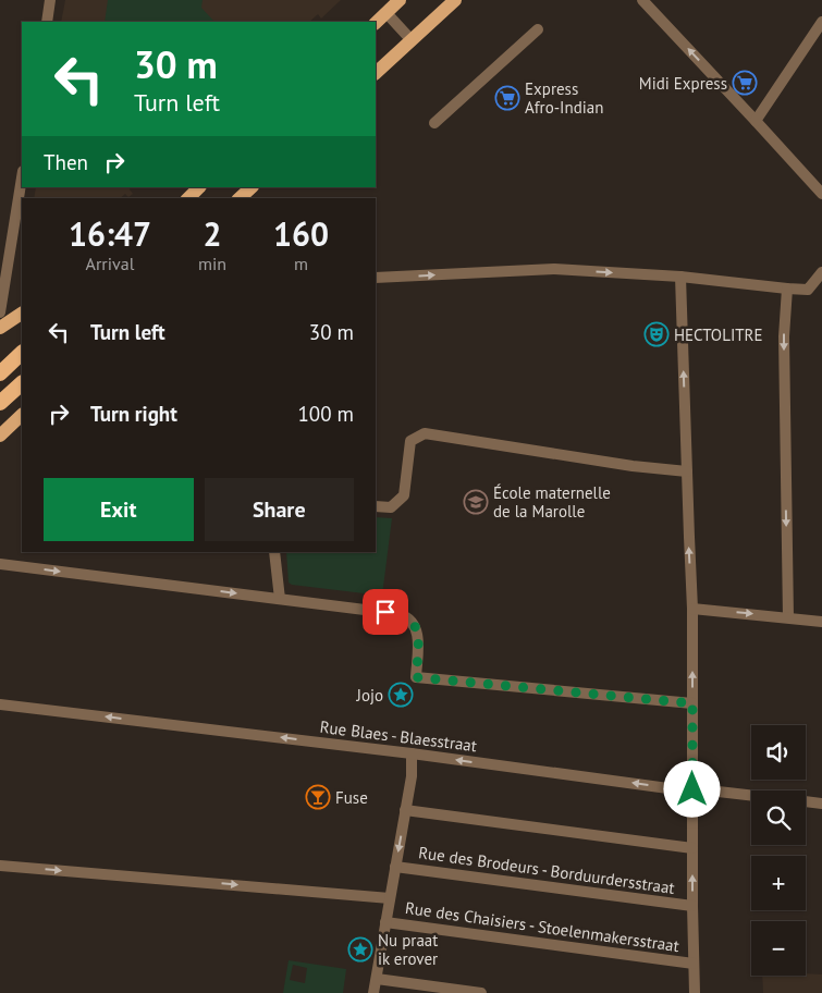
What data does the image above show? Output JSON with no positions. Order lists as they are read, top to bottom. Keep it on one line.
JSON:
{"streets":{"street":["Rue Blaes - Blaesstraat","Rue des Brodeurs - Borduurdersstraat","Rue des Chaisiers - Stoelenmakersstraat"]},"places":{"supermarket":["Midi Express","Express Afro-Indian"],"theatre":["HECTOLITRE"],"school or university":["École maternelle de la Marolle"],"place":["Jojo","Nu praat ik erover"],"bar":["Fuse"]},"page":{"turn":["30 m","Turn left"],"then":"Then","eta":["16:47","Arrival","2","min","160","m"],"list":[{"name":"Turn left","value":"30 m"},{"name":"Turn right","value":"100 m"}],"buttons":["Exit","Share"],"map_buttons":["+","−"]}}
